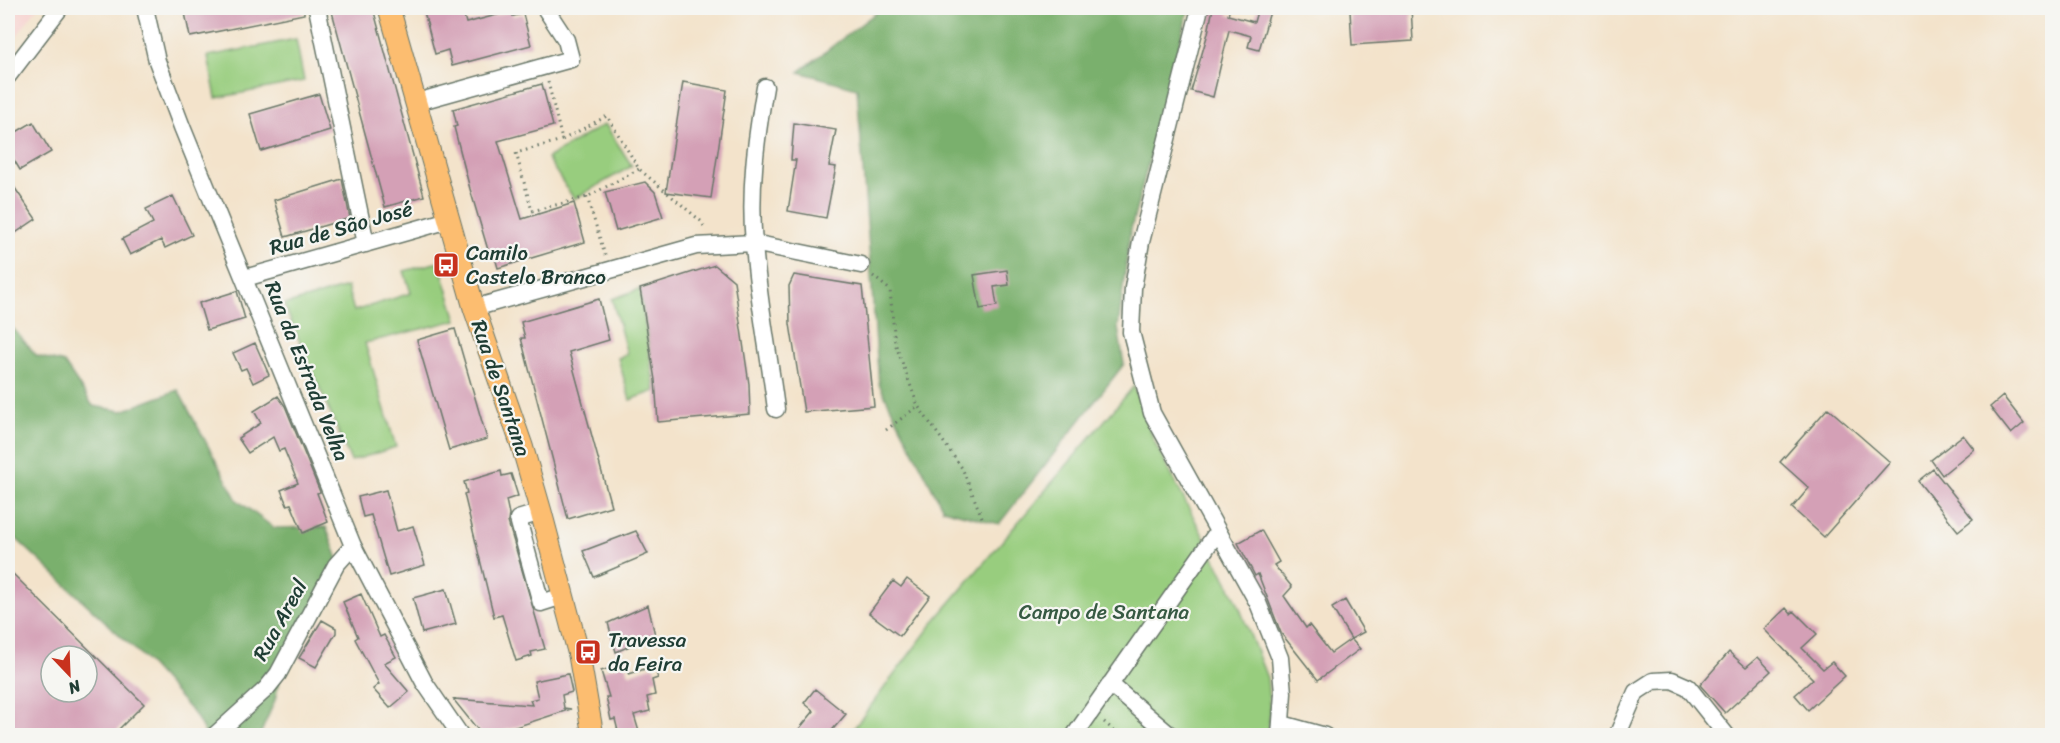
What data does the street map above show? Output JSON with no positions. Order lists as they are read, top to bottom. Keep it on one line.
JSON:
{"streets":{"main road":["Rua de Santana"],"street":["Rua de São José","Rua da Estrada Velha","Rua Areal"]},"crossings":[["Rua de São José","Rua da Estrada Velha"],["Rua de São José","Rua de Santana"],["Rua da Estrada Velha","Rua Areal"]],"parks":["Campo de Santana"],"places":{"bus stop":["Camilo Castelo Branco","Travessa da Feira"]},"north":"bottom right"}
